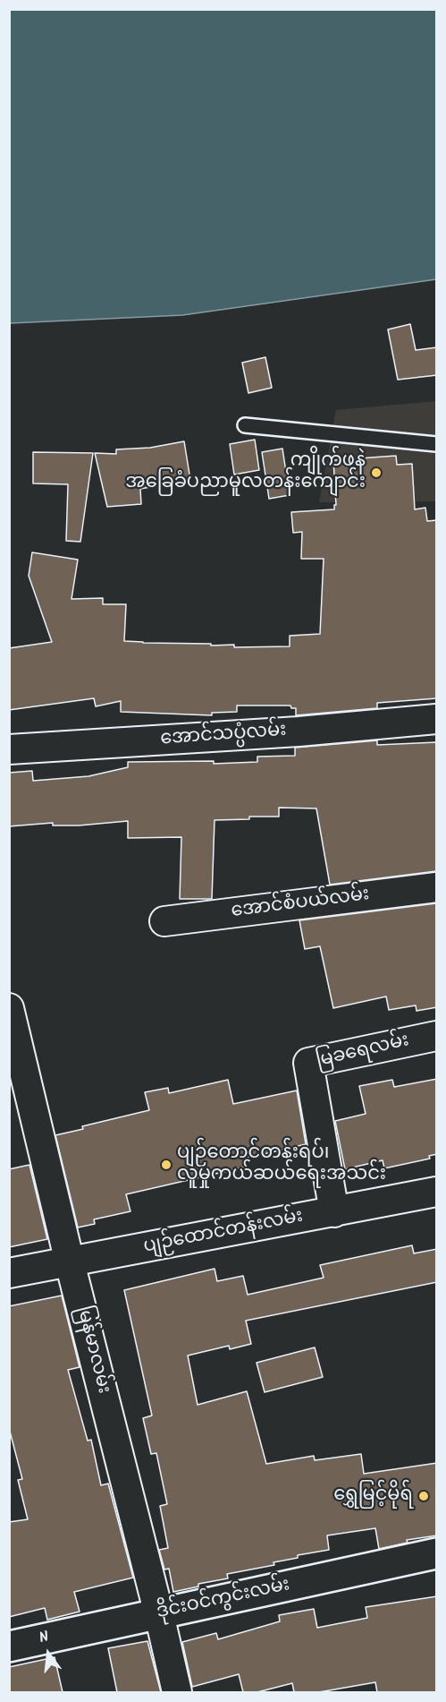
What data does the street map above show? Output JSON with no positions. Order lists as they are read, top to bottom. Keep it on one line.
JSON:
{"streets":{"street":["အောင်သပ္ပံလမ်း","အောင်စံပယ်လမ်း","မြခရေလမ်း","ပျဉ်ထောင်တန်းလမ်း","မြန်မာလမ်း","ဒိုင်းဝင်ကွင်းလမ်း"]},"crossings":[["မြခရေလမ်း","ပျဉ်ထောင်တန်းလမ်း"],["ပျဉ်ထောင်တန်းလမ်း","မြန်မာလမ်း"],["မြန်မာလမ်း","ဒိုင်းဝင်ကွင်းလမ်း"]],"places":["ကျိုက်ဖနဲ အခြေခံပညာမူလတန်းကျောင်း","ပျဉ်တောင်တန်းရပ်၊ လူမှုကယ်ဆယ်ရေးအသင်း","ရွှေမြင့်မိုရ်"],"north":"top"}
